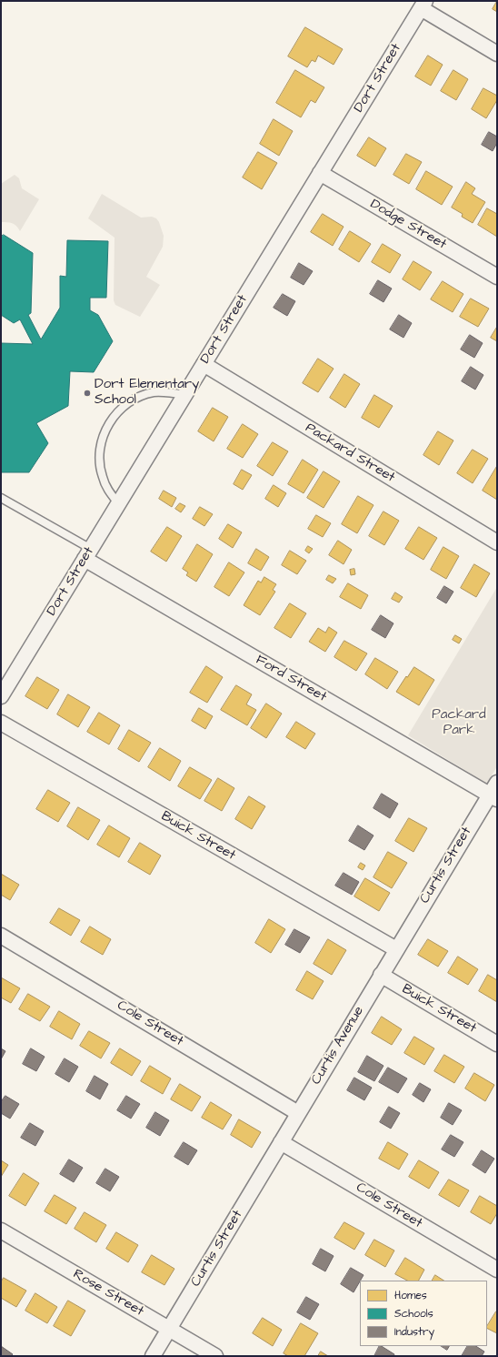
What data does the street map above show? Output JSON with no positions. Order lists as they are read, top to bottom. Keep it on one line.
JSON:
{"streets":{"street":["Dort Street","Dodge Street","Packard Street","Ford Street","Buick Street","Curtis Street","Cole Street","Curtis Avenue","Rose Street"]},"crossings":[["Dort Street","Dodge Street"],["Dort Street","Packard Street"],["Dort Street","Ford Street"],["Ford Street","Curtis Street"],["Buick Street","Curtis Street"],["Buick Street","Curtis Avenue"],["Curtis Street","Cole Street"],["Curtis Street","Curtis Avenue"],["Curtis Street","Rose Street"],["Cole Street","Curtis Avenue"]],"parks":["Packard Park"],"places":["Dort Elementary School"],"legend":["Homes","Schools","Industry"]}
